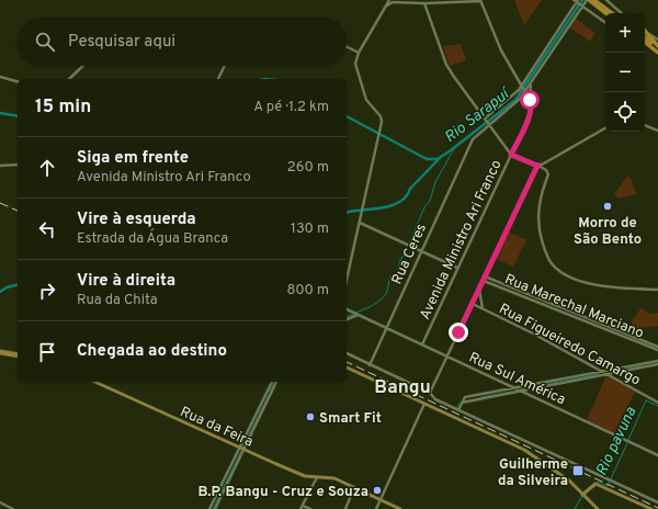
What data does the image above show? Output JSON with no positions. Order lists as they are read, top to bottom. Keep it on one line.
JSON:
{"streets":{"main road":["Rua da Feira"],"street":["Avenida Ministro Ari Franco","Rua Ceres","Rua Marechal Marciano","Rua Figueiredo Camargo","Rua Sul América"]},"crossings":[["Avenida Ministro Ari Franco","Rua Sul América"],["Rua Ceres","Rua Sul América"]],"districts":["Bangu"],"water":["Rio Sarapuí","Rio pavuna"],"places":{"other":["Morro de São Bento","Smart Fit","B.P. Bangu - Cruz e Souza"],"transit":["Guilherme da Silveira"]},"page":{"map_buttons":["+","−"],"search":"Pesquisar aqui","heading":["15 min","A pé · 1.2 km"],"list":[["Siga em frente","Avenida Ministro Ari Franco","260 m"],["Vire à esquerda","Estrada da Água Branca","130 m"],["Vire à direita","Rua da Chita","800 m"],"Chegada ao destino"]}}
